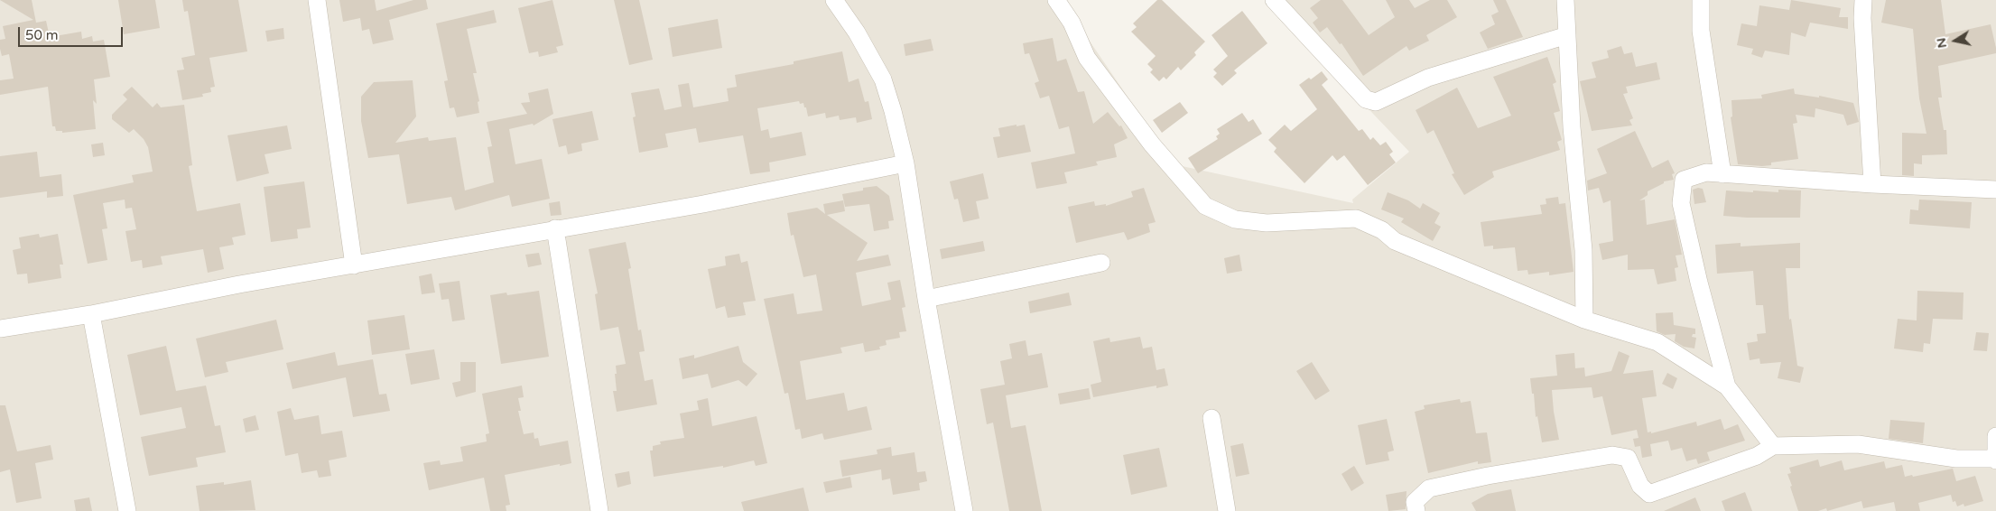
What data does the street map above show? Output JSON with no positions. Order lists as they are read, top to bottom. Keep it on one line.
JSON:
{"scale_bar":"50 m","north":"left"}
